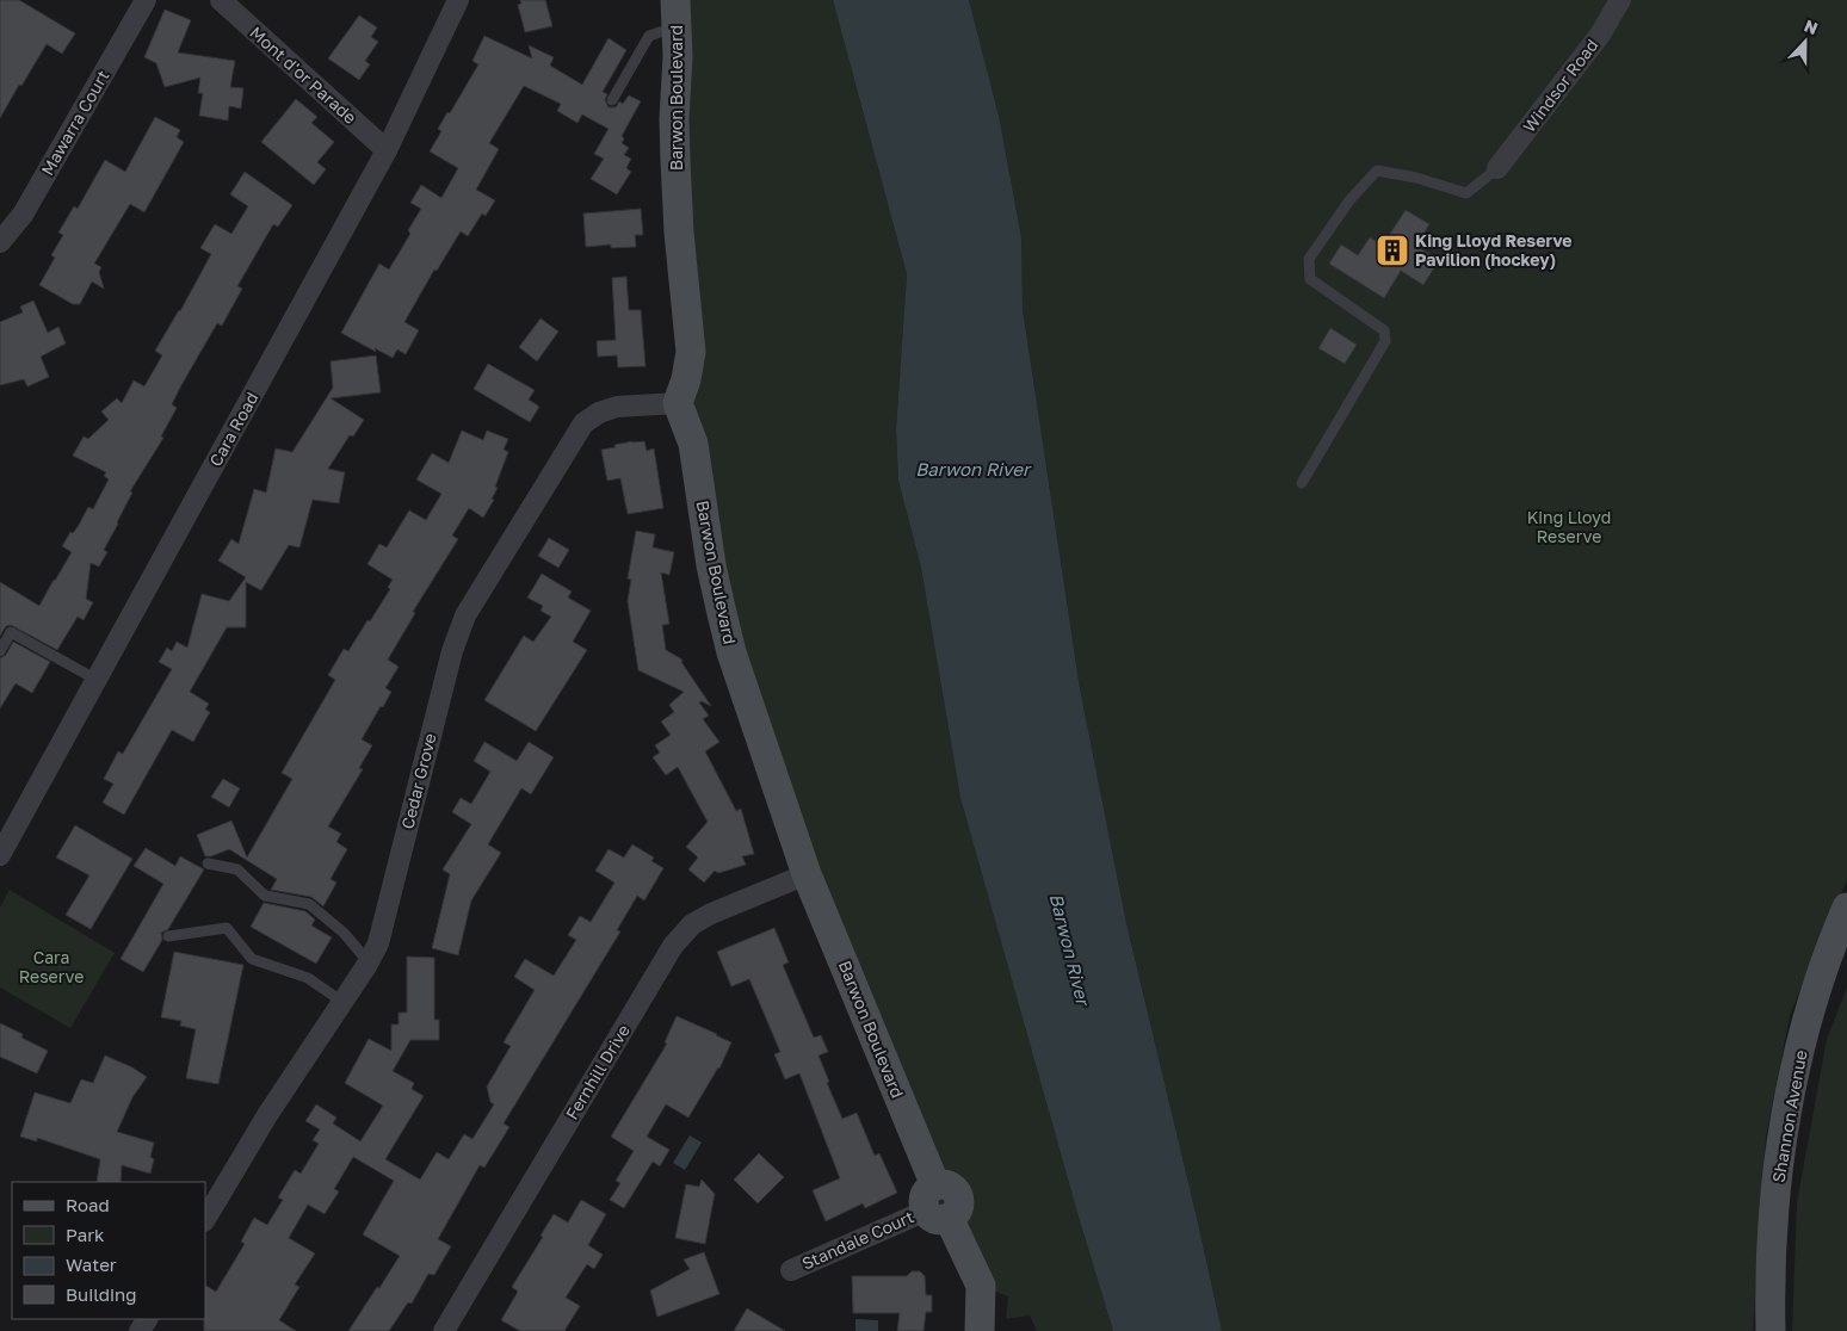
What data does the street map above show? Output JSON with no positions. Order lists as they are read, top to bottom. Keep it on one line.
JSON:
{"streets":{"street":["Mont d'or Parade","Windsor Road","Barwon Boulevard","Mawarra Court","Cara Road","Cedar Grove","Fernhill Drive","Shannon Avenue","Standale Court"]},"crossings":[["Mont d'or Parade","Cara Road"],["Barwon Boulevard","Cedar Grove"],["Barwon Boulevard","Fernhill Drive"],["Barwon Boulevard","Standale Court"]],"water":["Barwon River"],"parks":["King Lloyd Reserve","Cara Reserve"],"places":{"building":["King Lloyd Reserve Pavilion (hockey)"]},"legend":["Road","Park","Water","Building"],"north":"top"}
